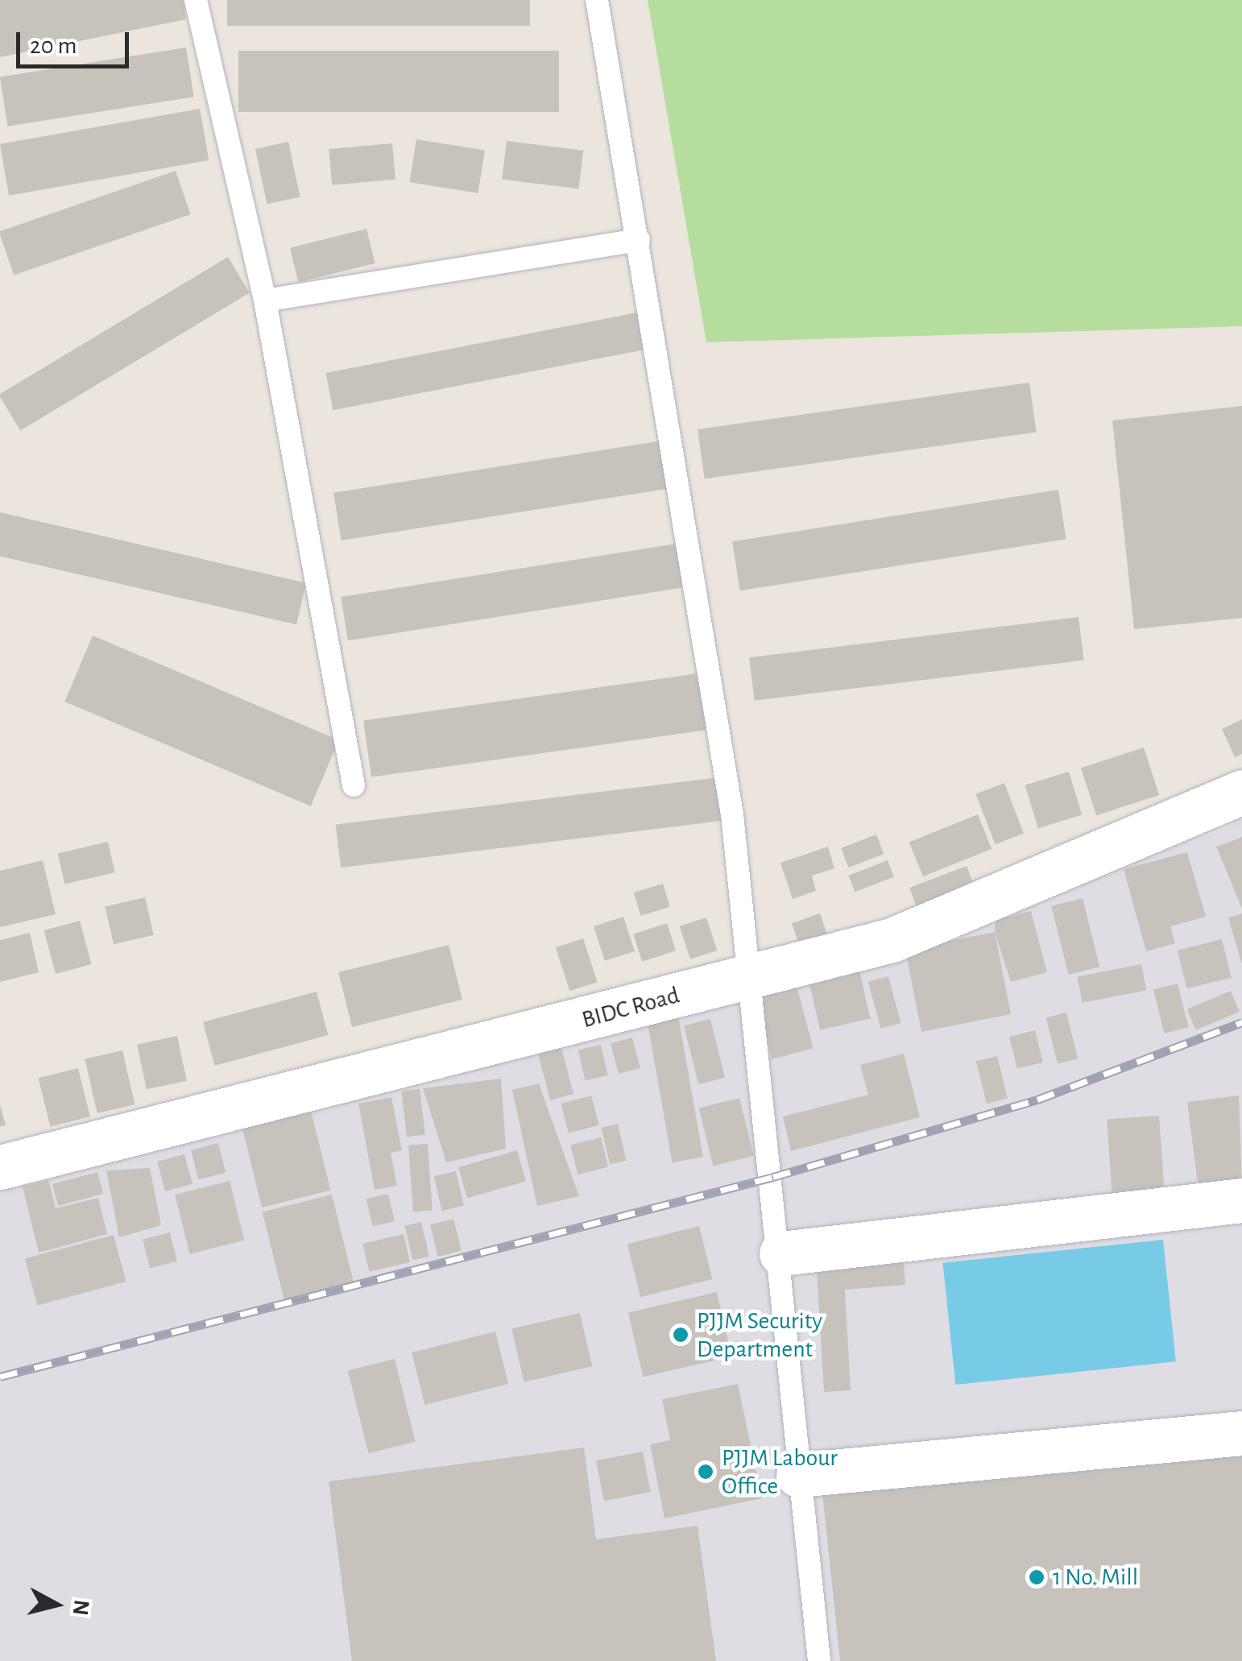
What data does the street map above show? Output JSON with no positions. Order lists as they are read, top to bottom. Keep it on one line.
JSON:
{"streets":{"main road":["BIDC Road"]},"places":["PJJM Security Department","PJJM Labour Office","1 No. Mill"],"scale_bar":"20 m","north":"right"}
